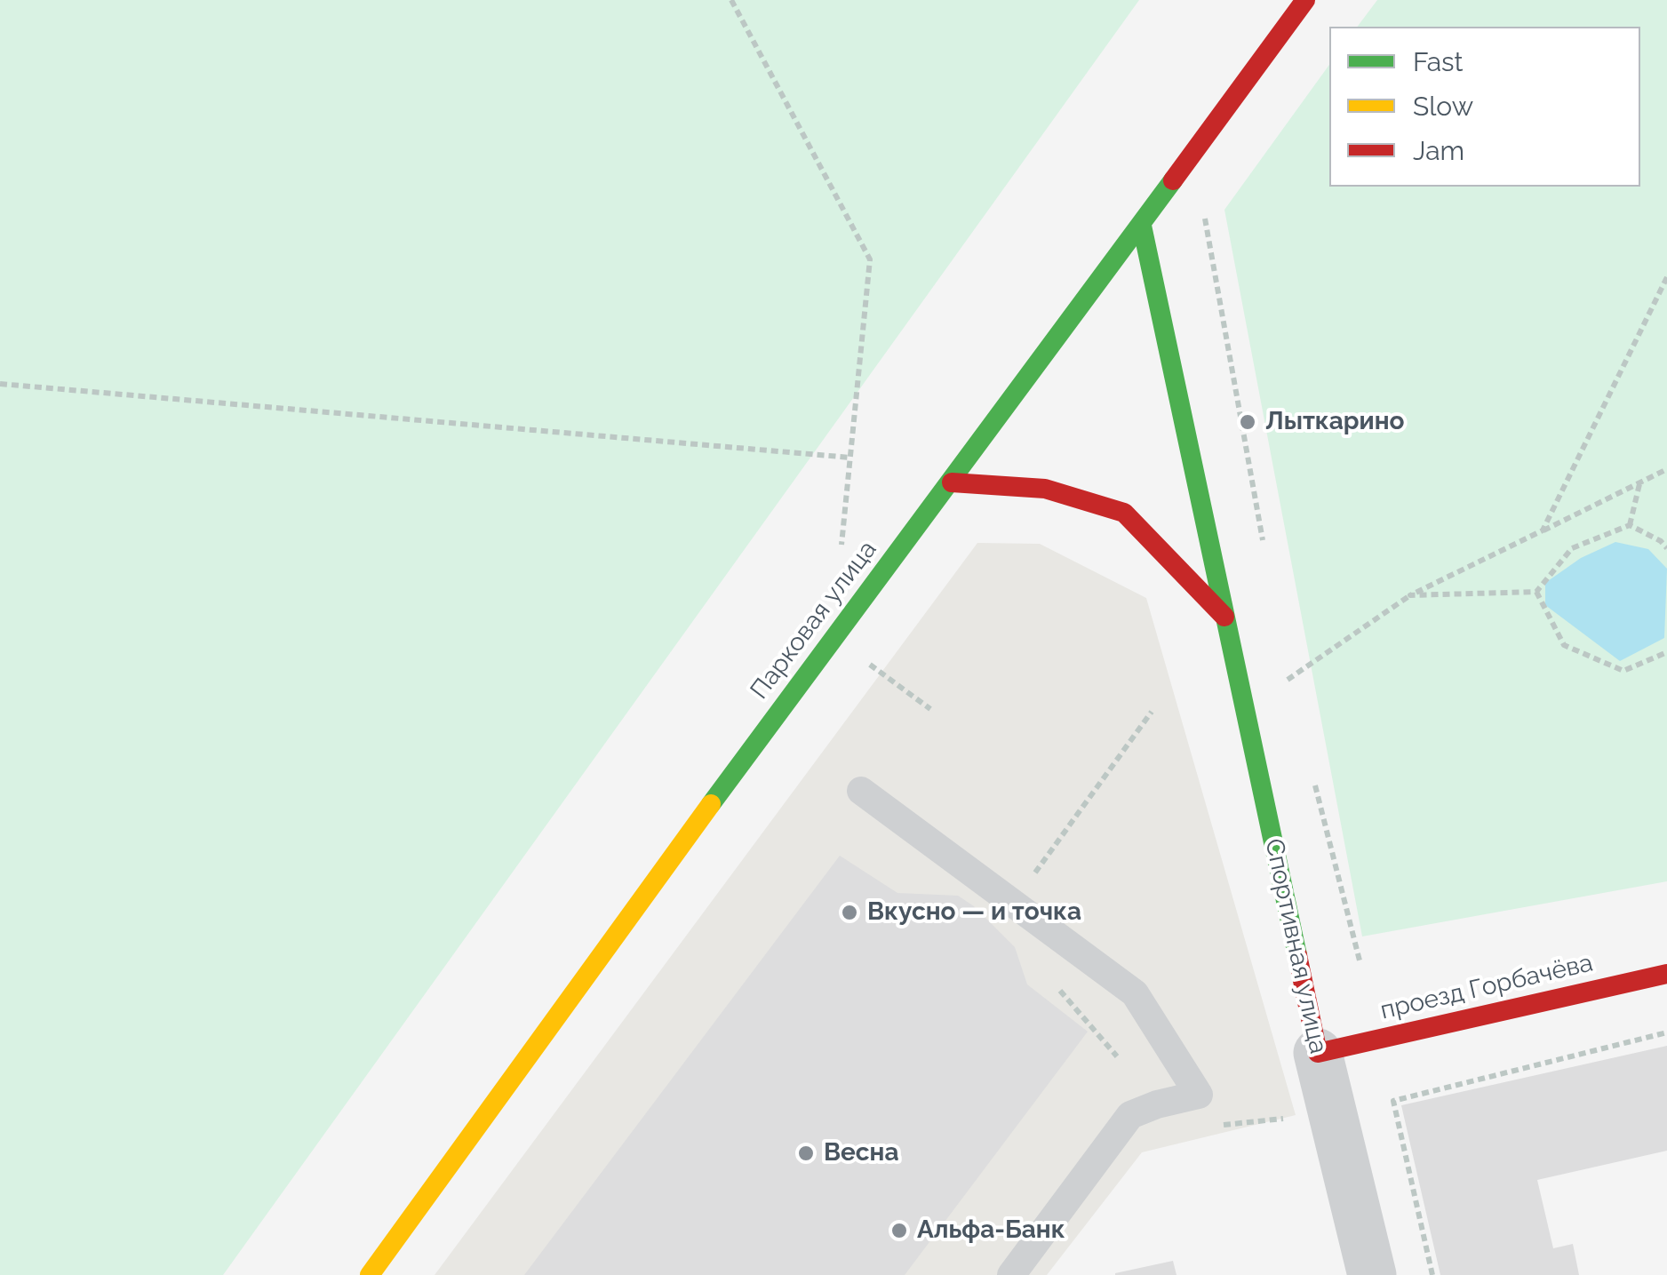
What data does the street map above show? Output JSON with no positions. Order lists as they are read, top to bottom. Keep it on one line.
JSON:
{"streets":{"main road":["Парковая улица","Спортивная улица","проезд Горбачёва"]},"crossings":[["Парковая улица","Спортивная улица"],["Спортивная улица","проезд Горбачёва"]],"places":["Лыткарино","Вкусно — и точка","Весна","Альфа-Банк"],"legend":["Fast","Slow","Jam"]}
